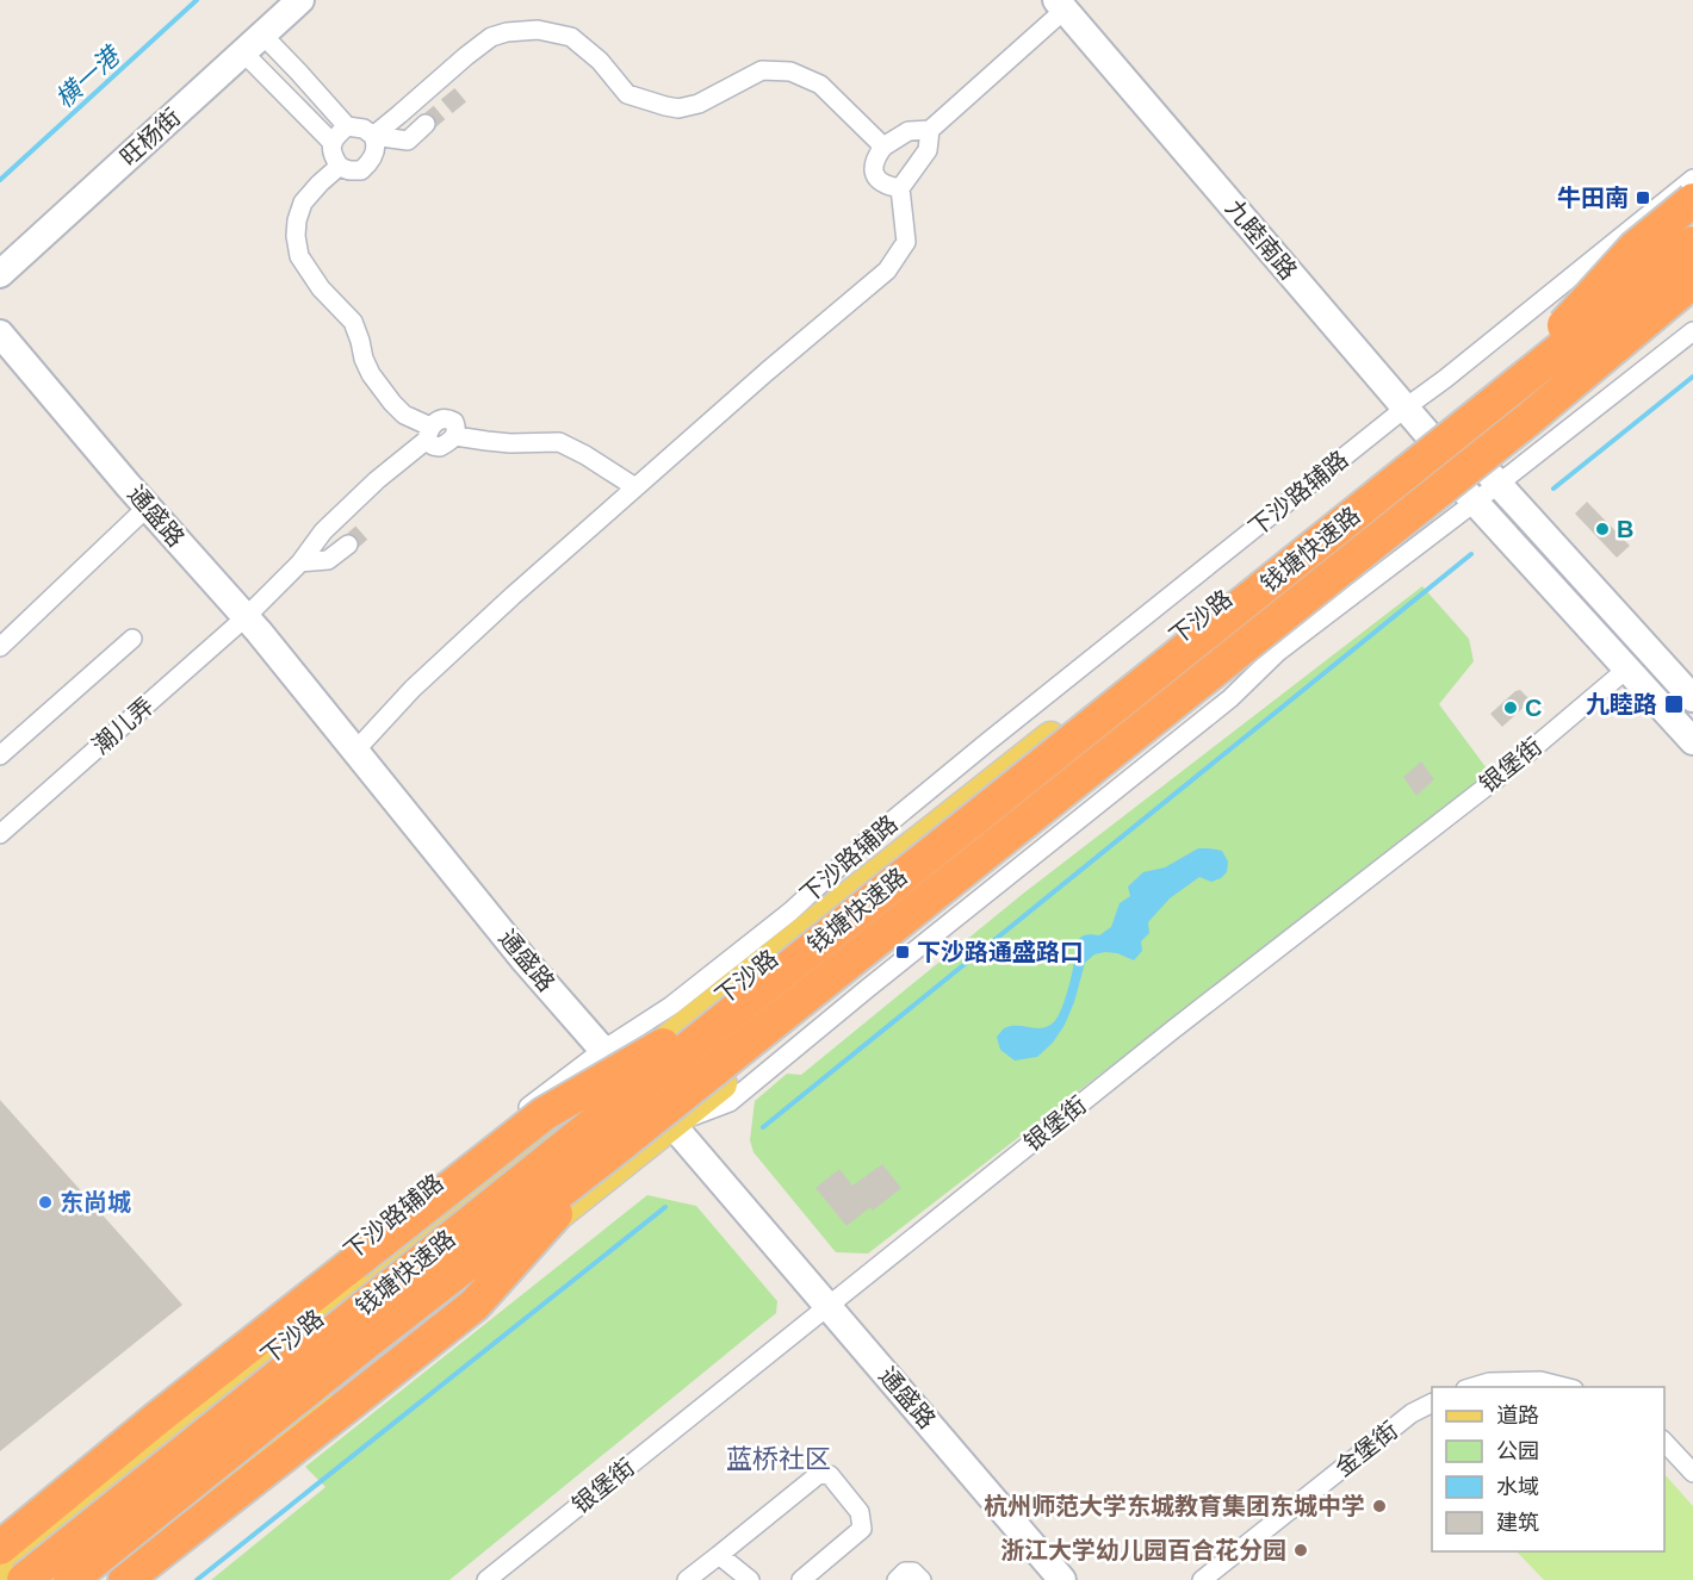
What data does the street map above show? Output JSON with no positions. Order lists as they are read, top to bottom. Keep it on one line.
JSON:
{"streets":{"highway":["钱塘快速路"],"main road":["下沙路"],"street":["旺杨街","九睦南路","下沙路辅路","通盛路","潮儿弄","银堡街","金堡街"]},"crossings":[["九睦南路","下沙路辅路"],["九睦南路","下沙路"],["下沙路辅路","通盛路"],["通盛路","下沙路"],["通盛路","潮儿弄"],["通盛路","银堡街"]],"districts":["蓝桥社区"],"water":["横一港"],"places":{"transit":["牛田南","九睦路","下沙路通盛路口"],"other":["B","C","东尚城","杭州师范大学东城教育集团东城中学","浙江大学幼儿园百合花分园"]},"legend":["道路","公园","水域","建筑"]}
